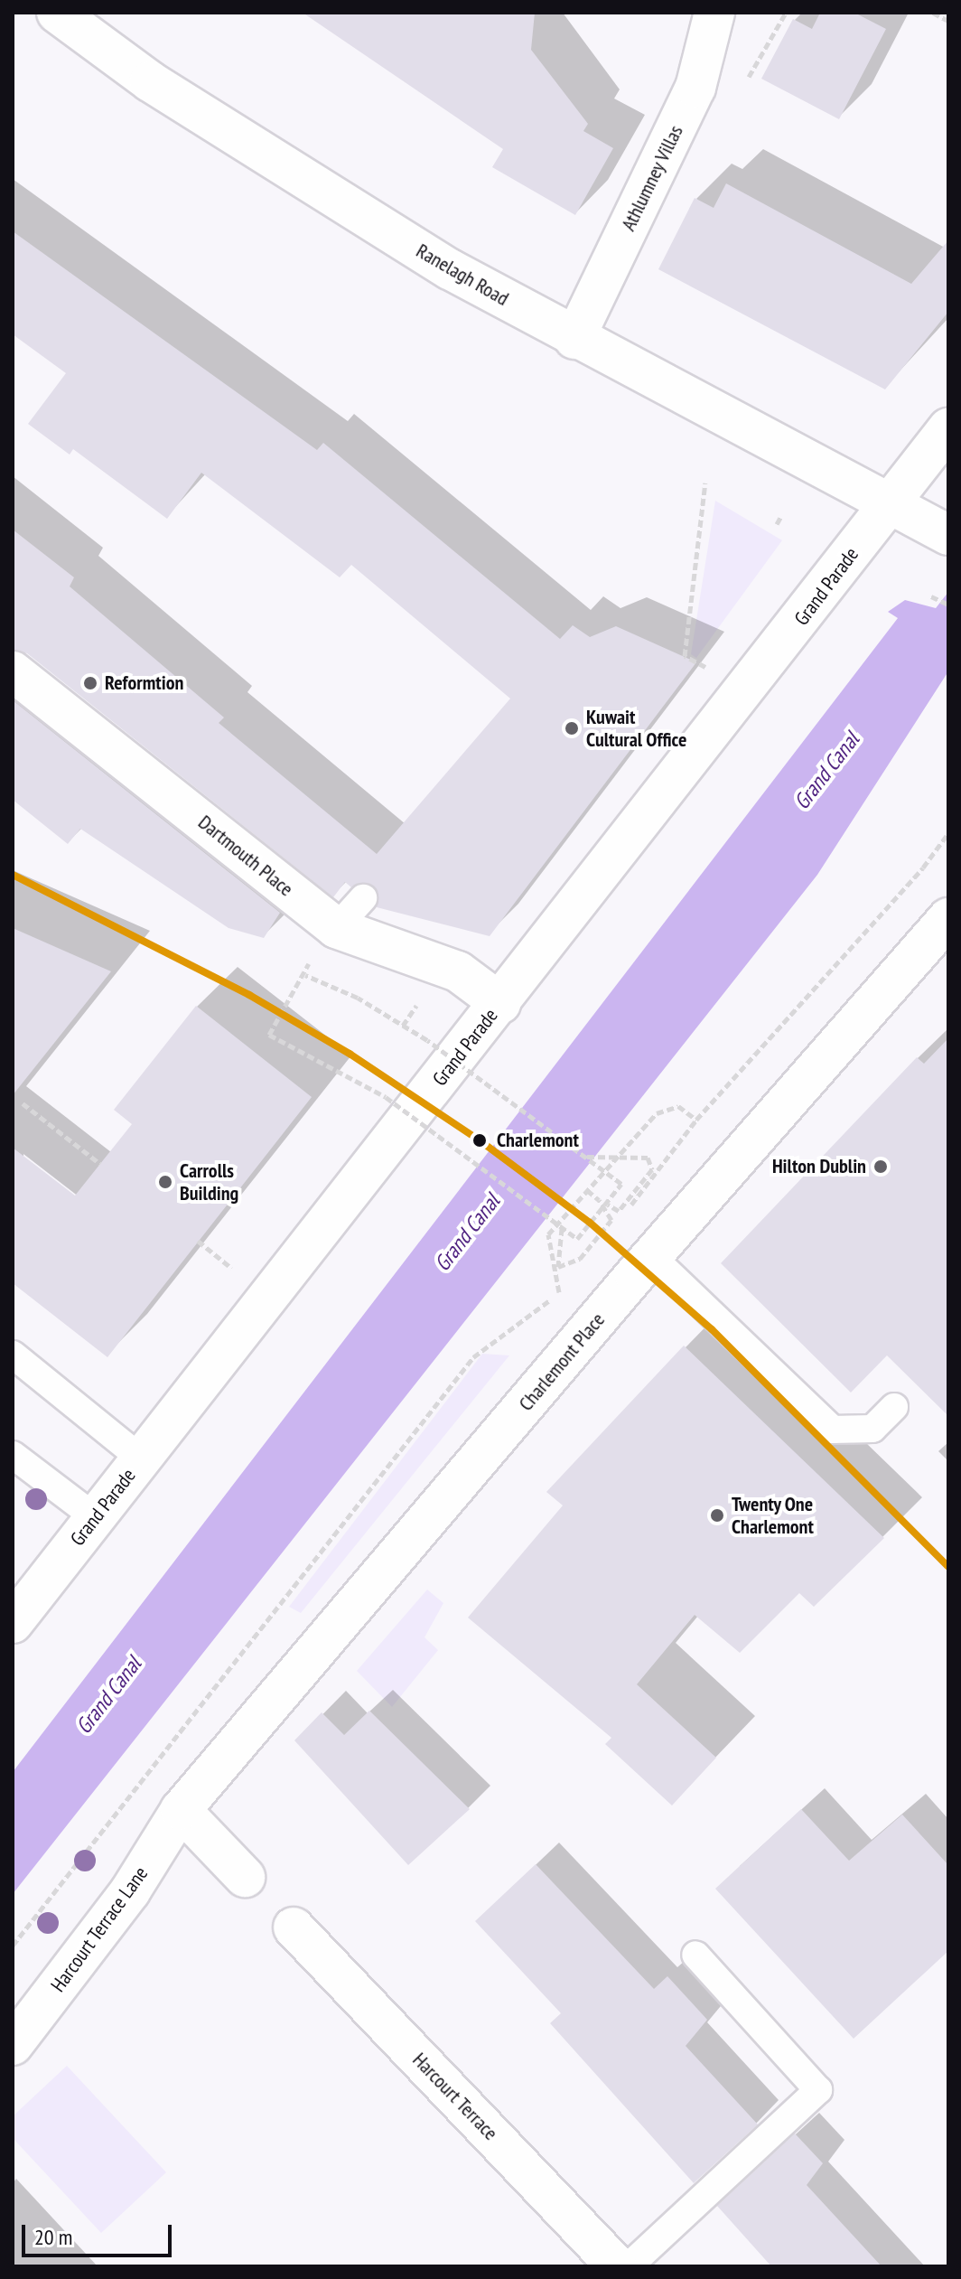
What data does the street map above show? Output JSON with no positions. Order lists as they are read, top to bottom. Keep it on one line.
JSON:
{"streets":{"street":["Athlumney Villas","Ranelagh Road","Grand Parade","Dartmouth Place","Charlemont Place","Harcourt Terrace Lane","Harcourt Terrace"]},"crossings":[["Athlumney Villas","Ranelagh Road"],["Ranelagh Road","Grand Parade"],["Grand Parade","Dartmouth Place"],["Charlemont Place","Harcourt Terrace Lane"]],"water":["Grand Canal"],"places":["Reformtion","Kuwait Cultural Office","Charlemont","Hilton Dublin","Carrolls Building","Twenty One Charlemont"],"scale_bar":"20 m"}
